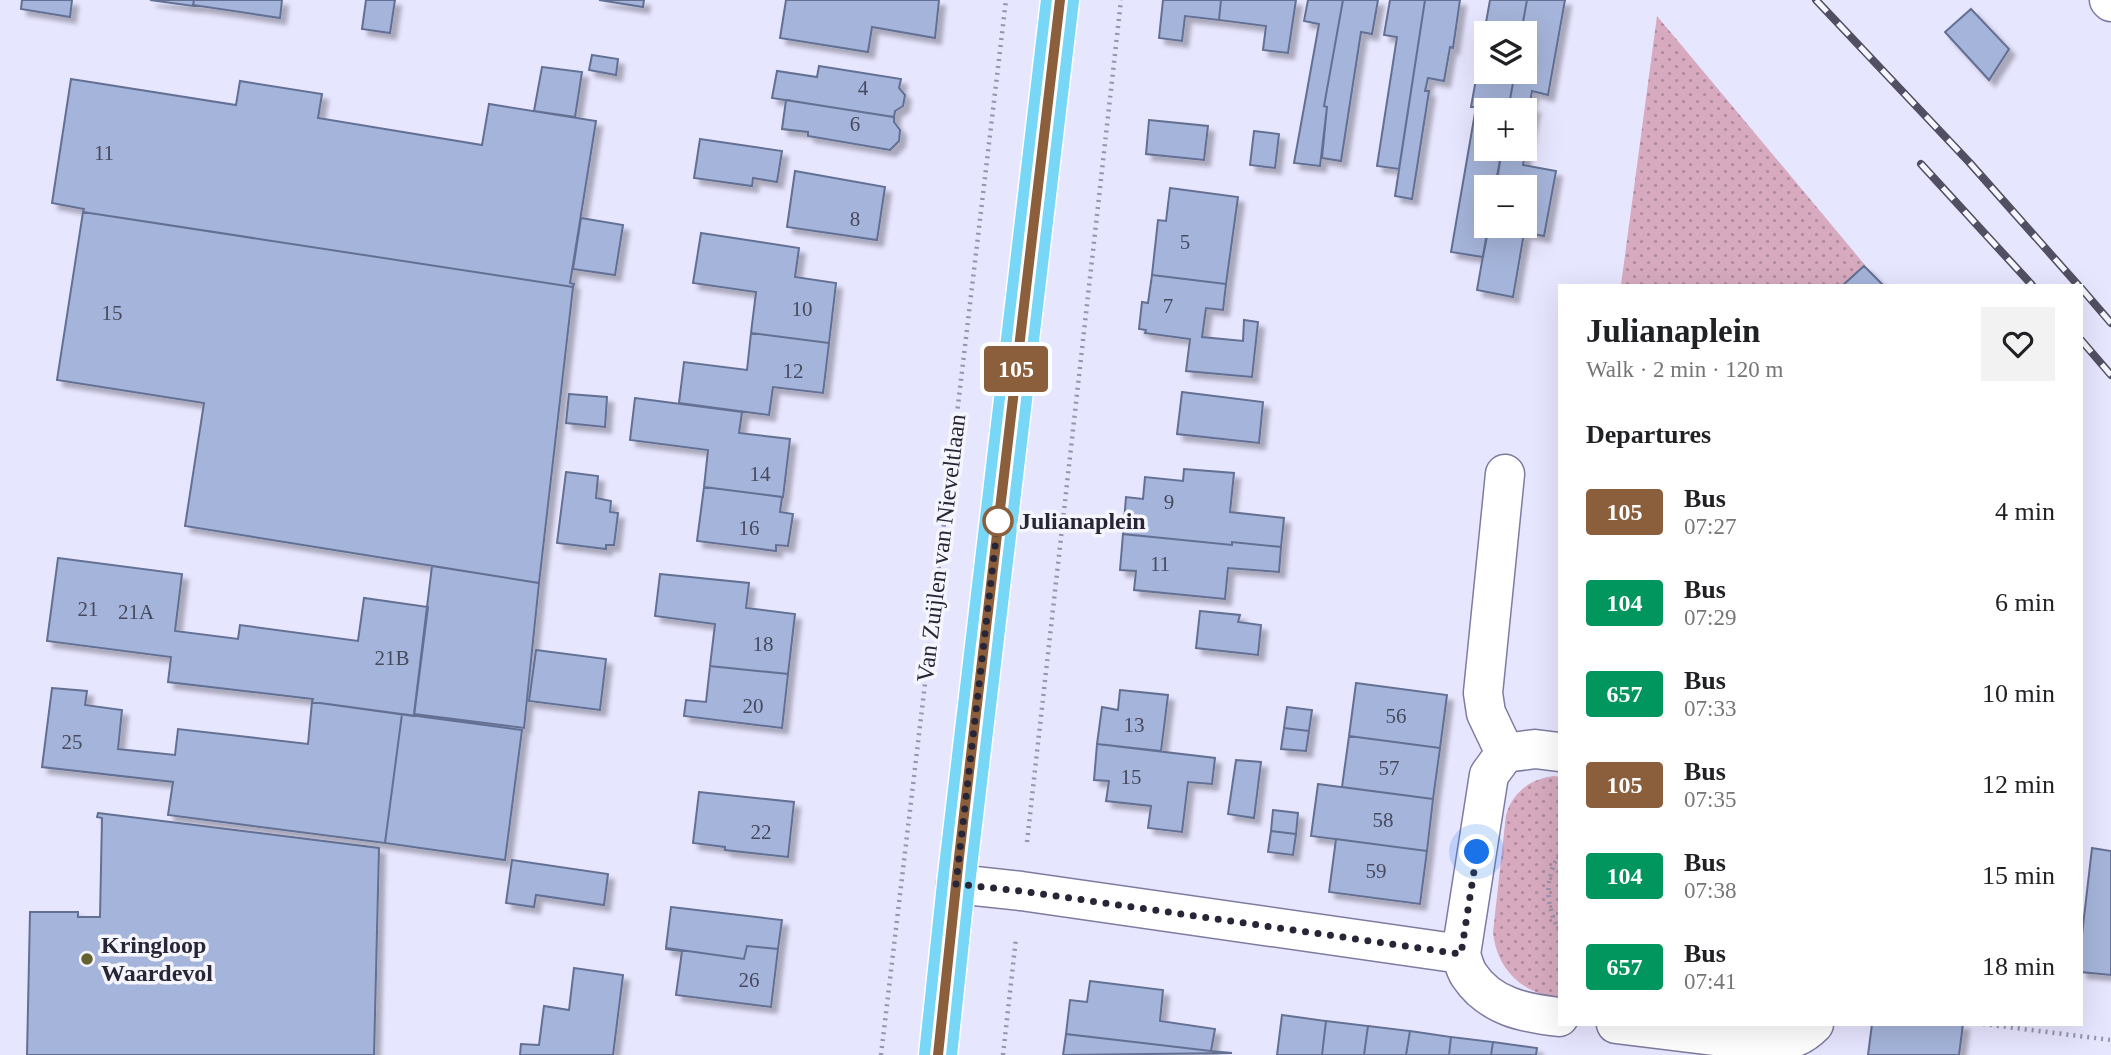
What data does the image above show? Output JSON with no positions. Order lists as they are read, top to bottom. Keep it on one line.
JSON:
{"streets":{"path":["Van Zuijlen van Nieveltlaan"]},"places":["Julianaplein","Kringloop Waardevol"],"lines":["bus line 105"],"house_numbers":["4","6","11","8","5","7","10","15","12","14","9","16","11","21","21A","18","21B","20","56","13","25","57","15","58","22","59","26"],"page":{"on_map":"105","map_buttons":["+","−"],"heading":[["Julianaplein","Walk · 2 min · 120 m"],"Departures"],"list":[{"mark":"105","name":"Bus","note":"07:27","value":"4 min"},{"mark":"104","name":"Bus","note":"07:29","value":"6 min"},{"mark":"657","name":"Bus","note":"07:33","value":"10 min"},{"mark":"105","name":"Bus","note":"07:35","value":"12 min"},{"mark":"104","name":"Bus","note":"07:38","value":"15 min"},{"mark":"657","name":"Bus","note":"07:41","value":"18 min"}]}}
